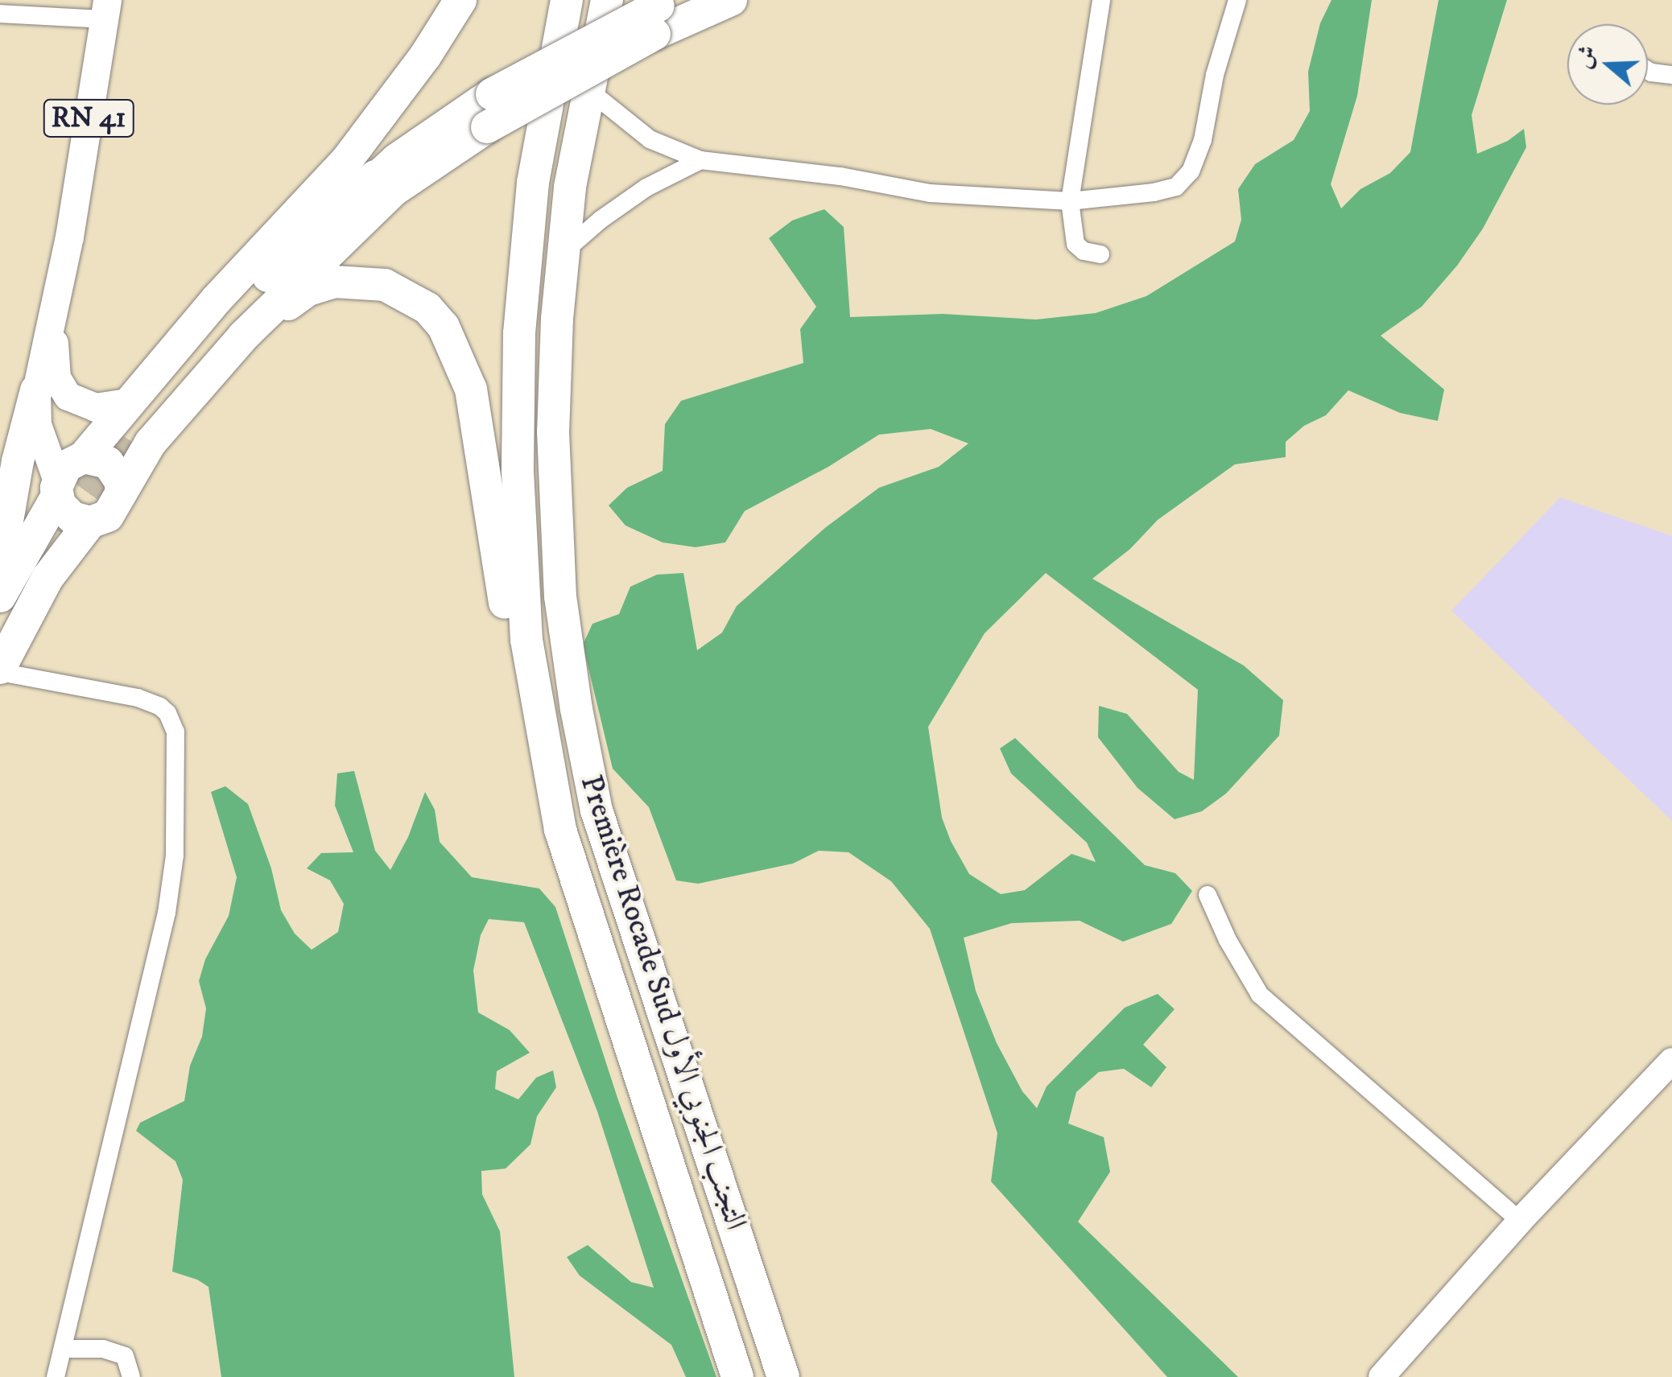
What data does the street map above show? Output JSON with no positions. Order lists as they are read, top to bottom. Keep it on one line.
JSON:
{"streets":{"highway":["Première Rocade Sud التجنب الجنوبي الأول"],"main road":["RN 41"]},"north":"left"}
